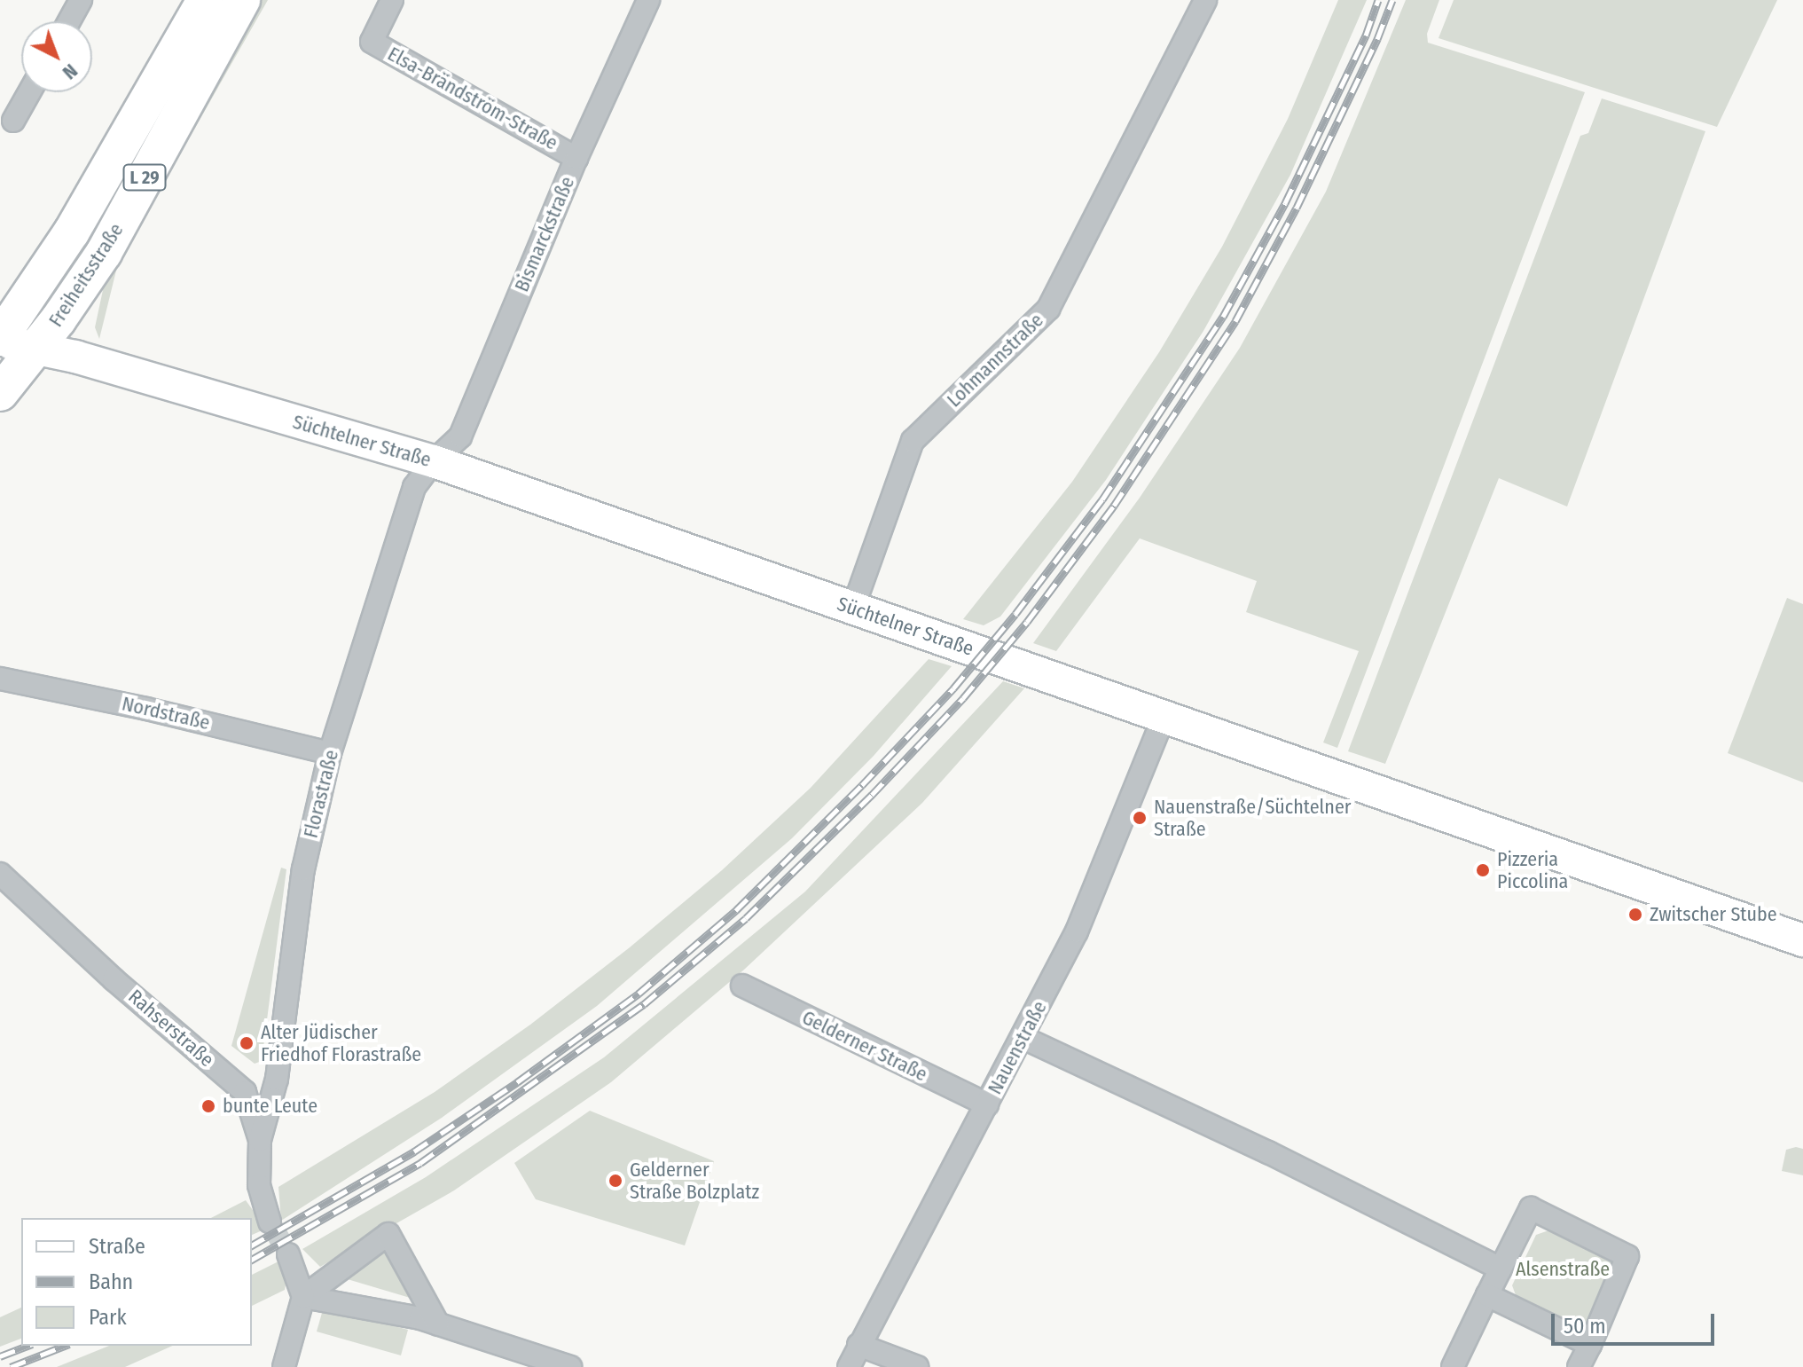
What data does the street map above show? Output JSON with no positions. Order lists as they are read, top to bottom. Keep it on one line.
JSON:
{"streets":{"main road":["L 29","Freiheitsstraße","Süchtelner Straße"],"street":["Elsa-Brändström-Straße","Bismarckstraße","Lohmannstraße","Nordstraße","Florastraße","Rahserstraße","Gelderner Straße","Nauenstraße"]},"crossings":[["Elsa-Brändström-Straße","Bismarckstraße"],["Bismarckstraße","Süchtelner Straße"],["Bismarckstraße","Florastraße"],["Freiheitsstraße","Süchtelner Straße"],["Lohmannstraße","Süchtelner Straße"],["Süchtelner Straße","Florastraße"],["Süchtelner Straße","Nauenstraße"],["Nordstraße","Florastraße"],["Florastraße","Rahserstraße"],["Gelderner Straße","Nauenstraße"]],"parks":["Alsenstraße"],"places":["Nauenstraße/Süchtelner Straße","Pizzeria Piccolina","Zwitscher Stube","Alter Jüdischer Friedhof Florastraße","bunte Leute","Gelderner Straße Bolzplatz"],"legend":["Straße","Bahn","Park"],"scale_bar":"50 m","north":"bottom right"}
